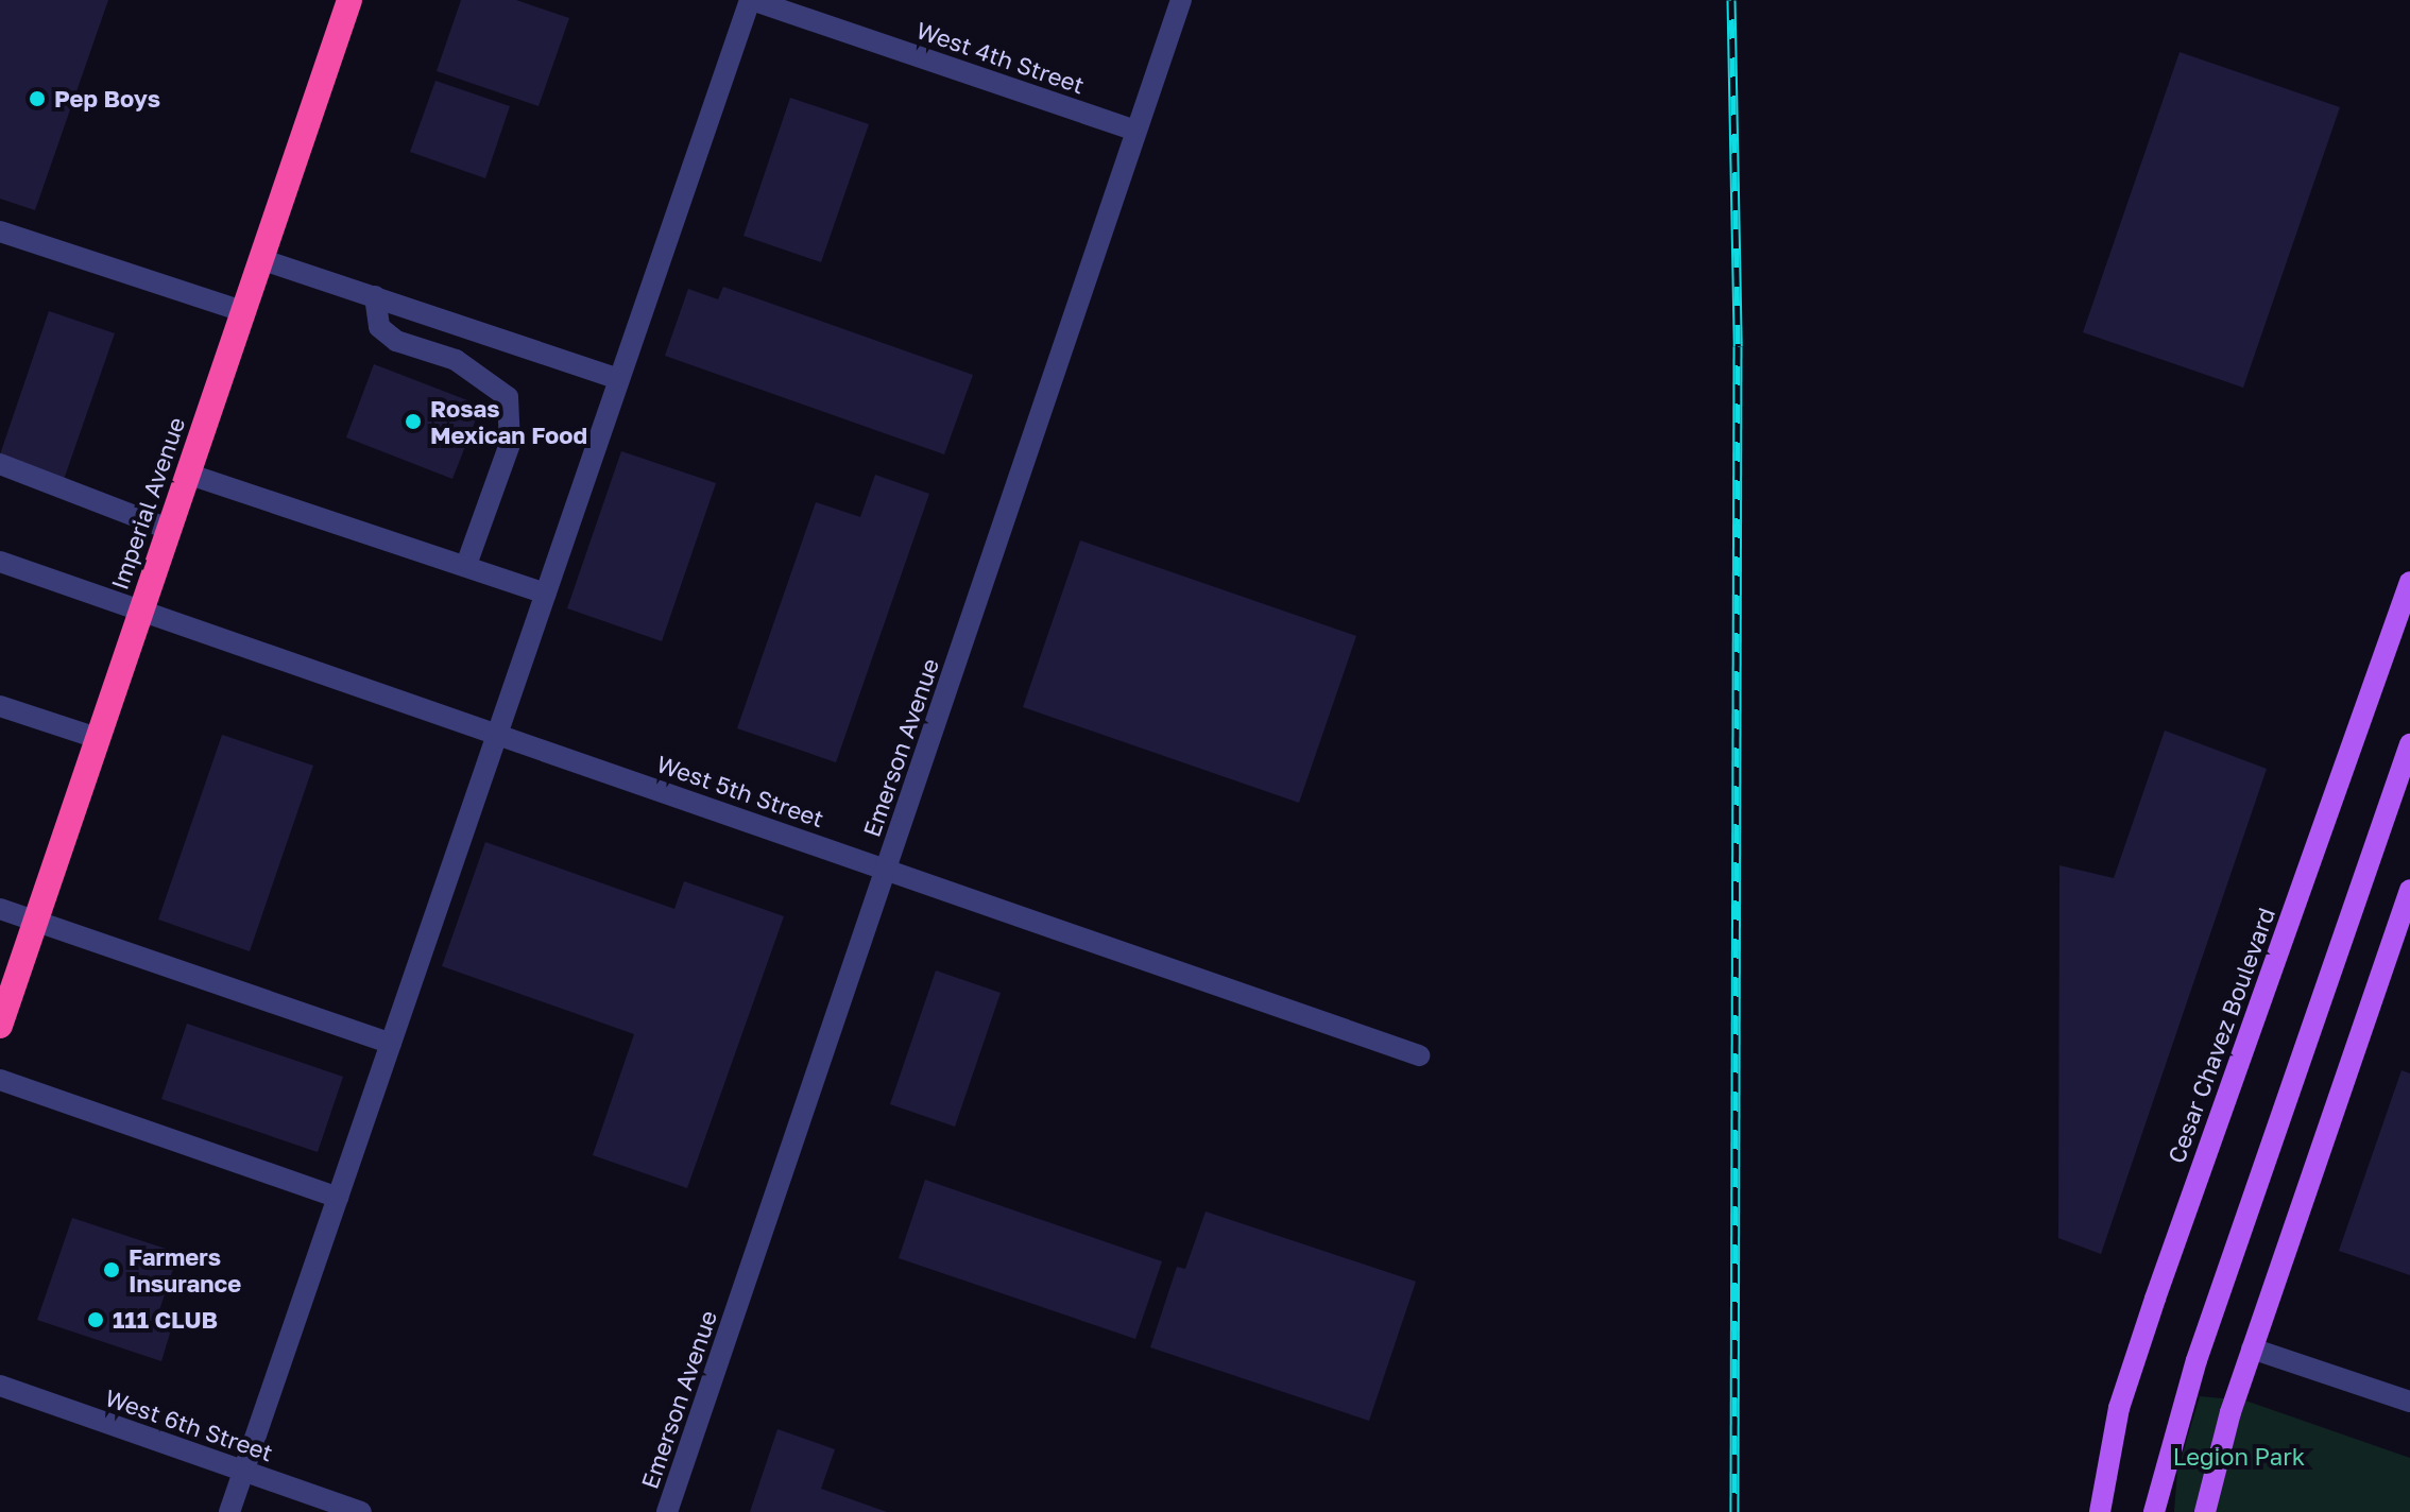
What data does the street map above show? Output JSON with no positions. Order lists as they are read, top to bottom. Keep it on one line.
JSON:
{"streets":{"highway":["Imperial Avenue"],"main road":["Cesar Chavez Boulevard"],"street":["West 4th Street","Emerson Avenue","West 5th Street","West 6th Street"]},"crossings":[["West 4th Street","Emerson Avenue"],["Imperial Avenue","West 5th Street"],["Emerson Avenue","West 5th Street"]],"parks":["Legion Park"],"places":["Pep Boys","Rosas Mexican Food","Farmers Insurance","111 CLUB"]}
